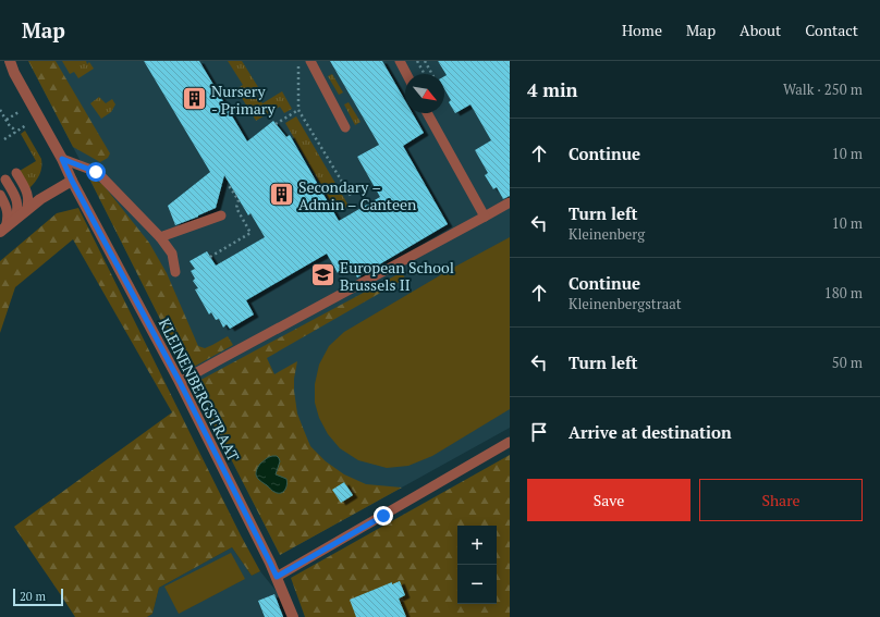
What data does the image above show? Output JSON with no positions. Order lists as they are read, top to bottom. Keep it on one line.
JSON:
{"streets":{"street":["KLEINENBERGSTRAAT"]},"places":{"building":["Nursery - Primary","Secondary – Admin – Canteen"],"school or university":["European School Brussels II"]},"scale_bar":"20 m","north":"bottom right","page":{"header":"Map","nav":["Home","Map","About","Contact"],"heading":["4 min","Walk · 250 m"],"list":[["Continue","10 m"],["Turn left","Kleinenberg","10 m"],["Continue","Kleinenbergstraat","180 m"],["Turn left","50 m"],"Arrive at destination"],"buttons":["Save","Share"],"map_buttons":["+","−"],"scale":"20 m"}}
